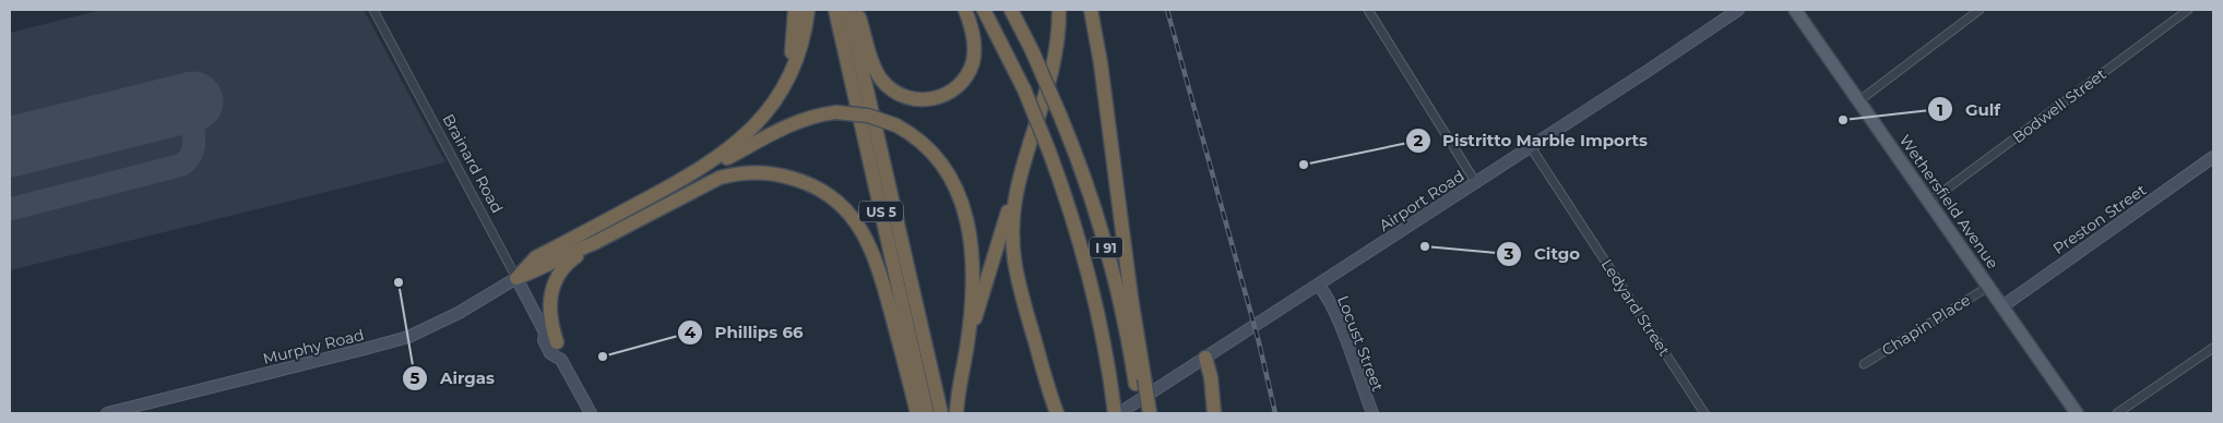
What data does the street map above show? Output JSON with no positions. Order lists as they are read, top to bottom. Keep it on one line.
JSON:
{"streets":{"highway":["US 5","I 91"],"main road":["Brainard Road","Airport Road","Wethersfield Avenue","Preston Street","Locust Street","Murphy Road"],"street":["Bodwell Street","Ledyard Street","Chapin Place"]},"crossings":[["Bodwell Street","Wethersfield Avenue"],["Brainard Road","Murphy Road"],["Airport Road","I 91"],["Airport Road","Ledyard Street"],["Airport Road","Locust Street"],["Wethersfield Avenue","Preston Street"],["Wethersfield Avenue","Chapin Place"]],"places":["Gulf","Pistritto Marble Imports","Citgo","Airgas","Phillips 66"]}
